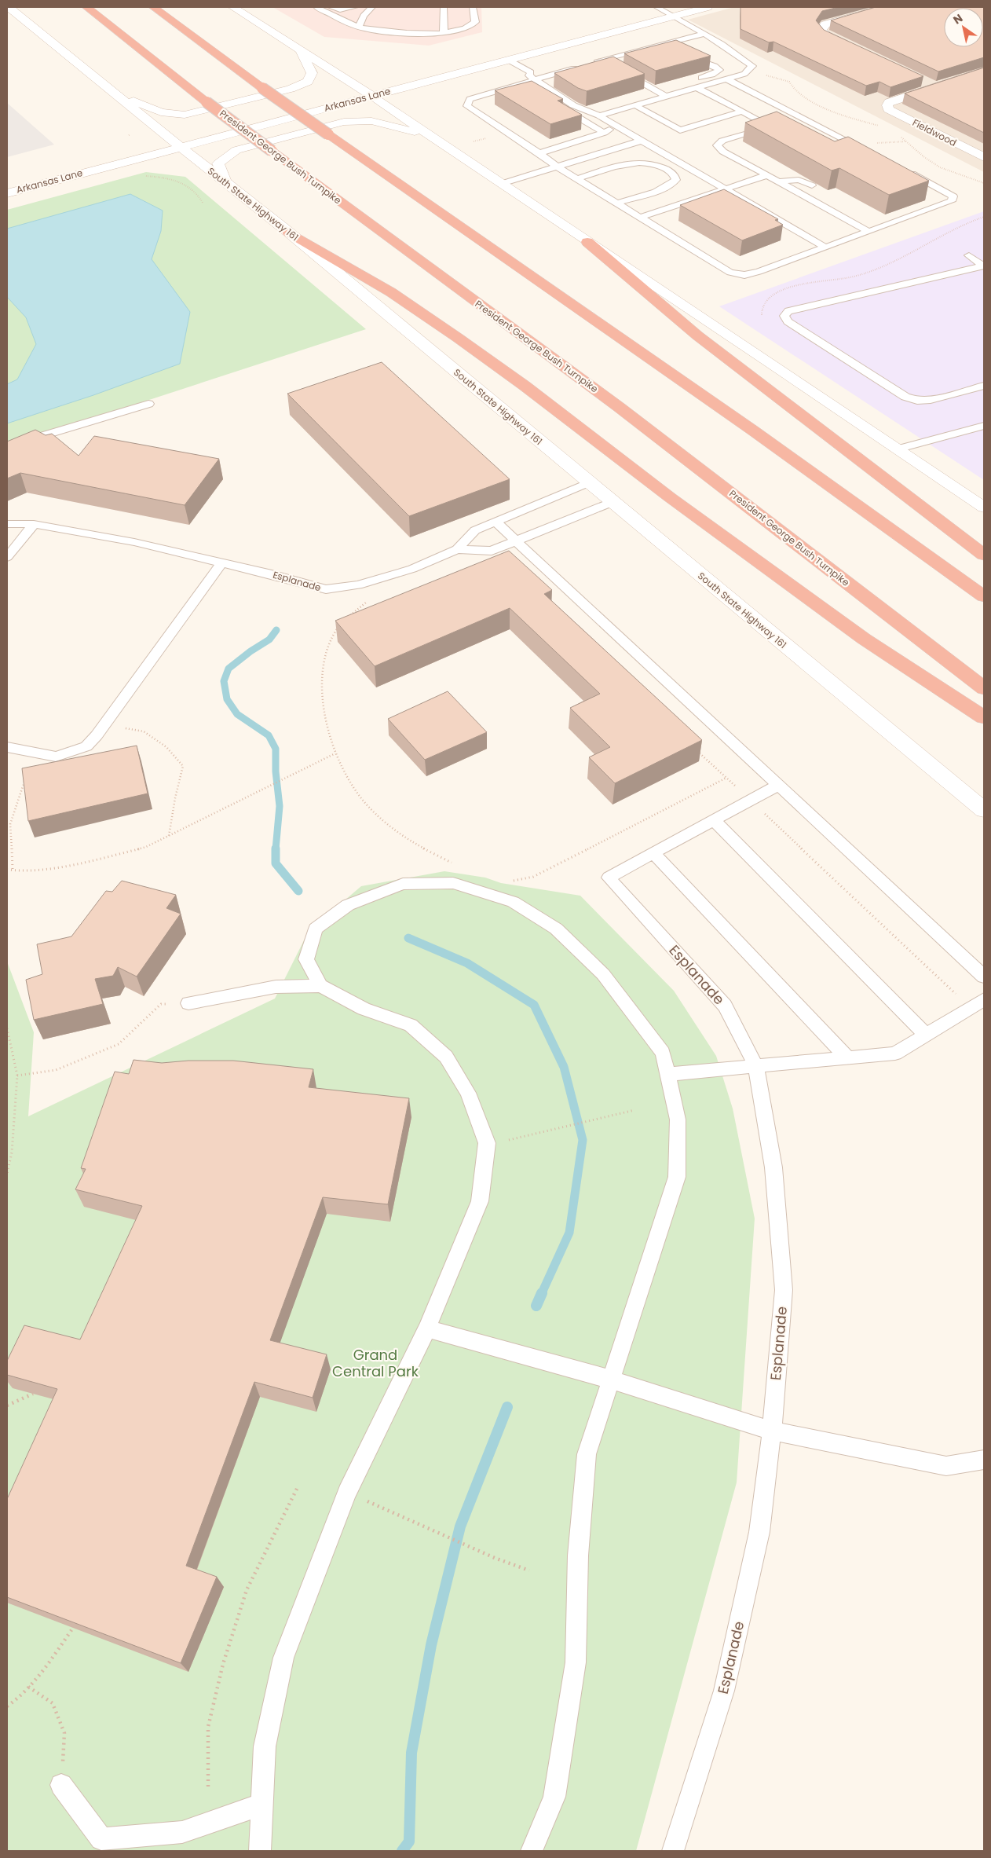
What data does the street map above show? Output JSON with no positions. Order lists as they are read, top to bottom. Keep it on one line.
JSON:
{"streets":{"highway":["President George Bush Turnpike"],"main road":["Arkansas Lane","Fieldwood","South State Highway 161"],"lane":["Esplanade"]},"crossings":[["Arkansas Lane","South State Highway 161"]],"parks":["Grand Central Park"],"north":"top left"}
